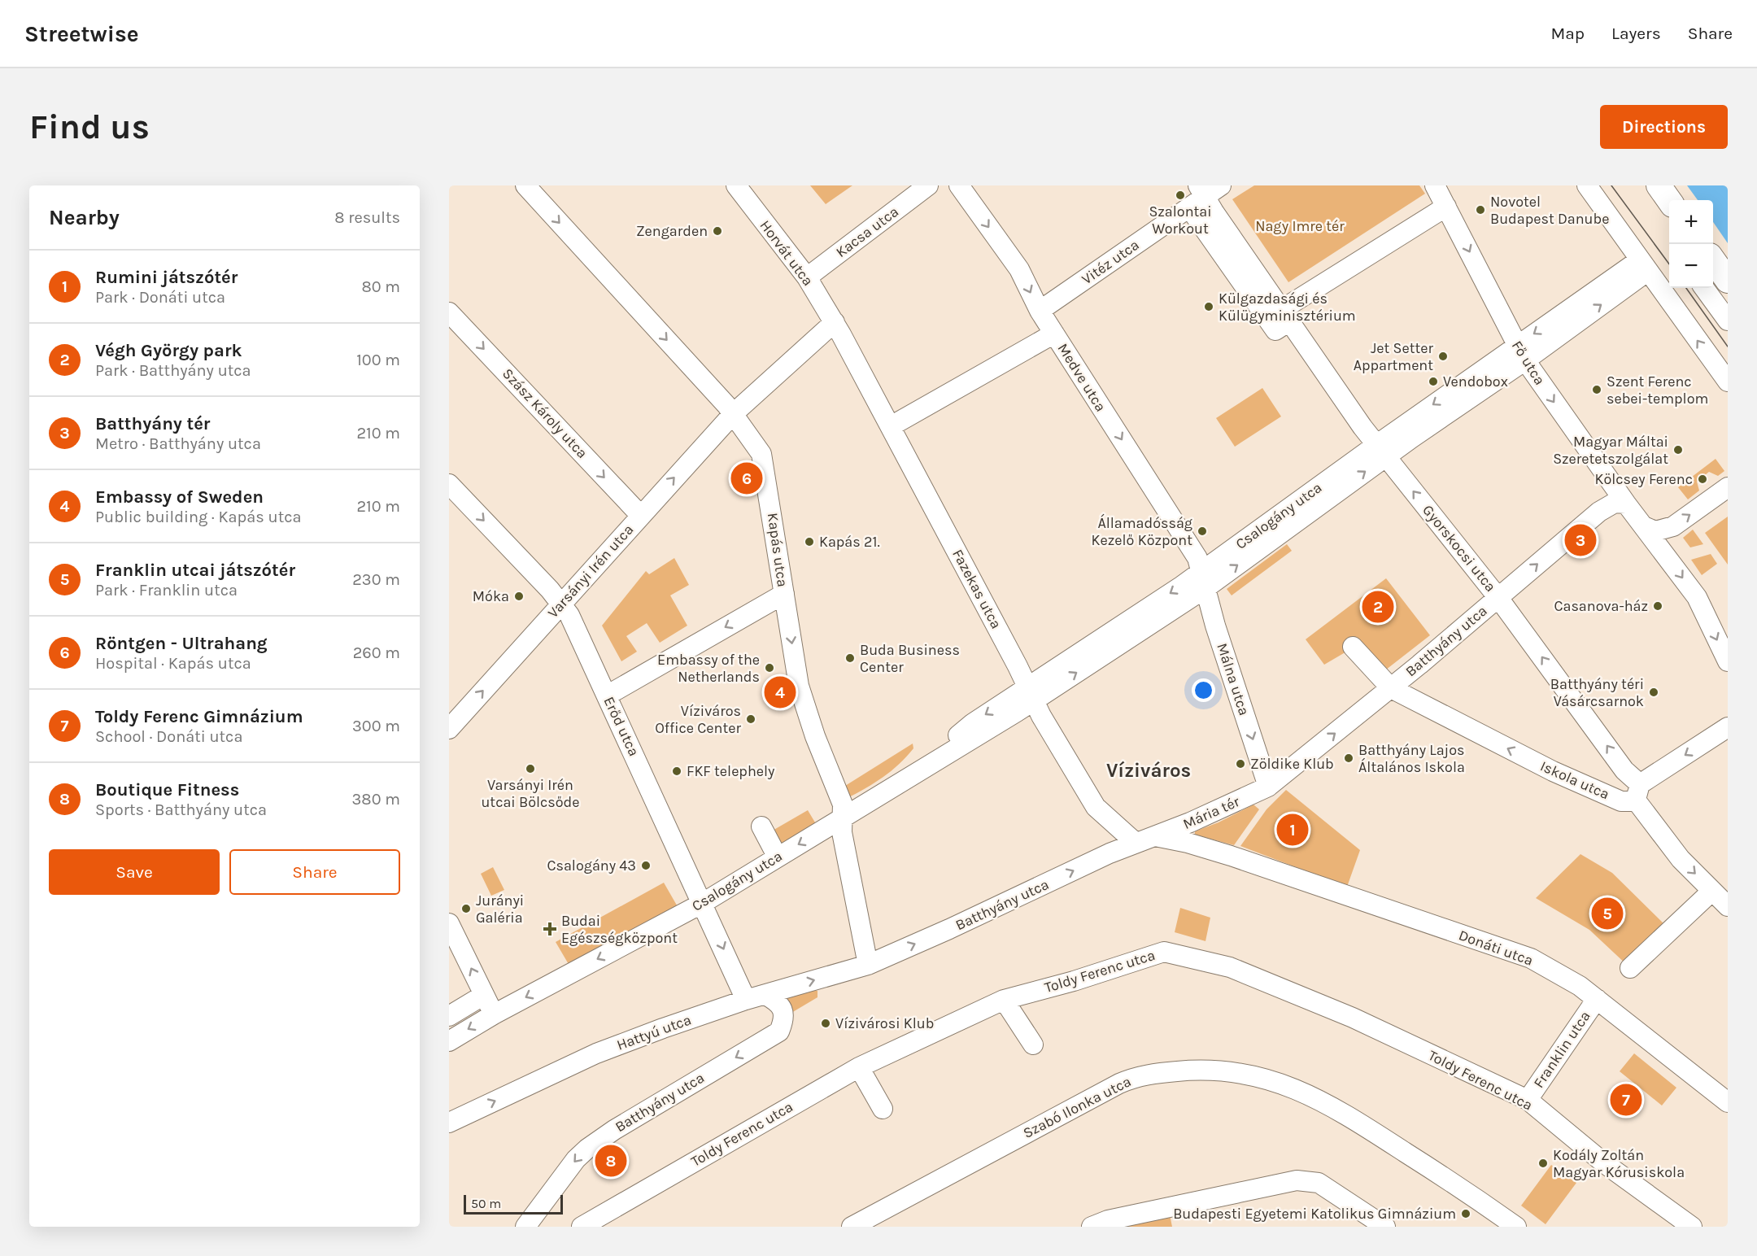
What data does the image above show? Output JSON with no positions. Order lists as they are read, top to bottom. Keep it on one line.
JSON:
{"streets":{"street":["Kacsa utca","Horvát utca","Vitéz utca","Fő utca","Medve utca","Szász Károly utca","Csalogány utca","Gyorskocsi utca","Kapás utca","Varsányi Irén utca","Fazekas utca","Batthyány utca","Málna utca","Erőd utca","Iskola utca","Mária tér","Donáti utca","Toldy Ferenc utca","Hattyú utca","Franklin utca","Szabó Ilonka utca"]},"crossings":[["Kacsa utca","Horvát utca"],["Horvát utca","Fazekas utca"],["Vitéz utca","Medve utca"],["Fő utca","Csalogány utca"],["Fő utca","Batthyány utca"],["Medve utca","Csalogány utca"],["Medve utca","Málna utca"],["Szász Károly utca","Varsányi Irén utca"],["Csalogány utca","Gyorskocsi utca"],["Csalogány utca","Kapás utca"],["Csalogány utca","Fazekas utca"],["Csalogány utca","Málna utca"],["Csalogány utca","Erőd utca"],["Gyorskocsi utca","Batthyány utca"],["Gyorskocsi utca","Iskola utca"],["Kapás utca","Varsányi Irén utca"],["Kapás utca","Batthyány utca"],["Kapás utca","Hattyú utca"],["Varsányi Irén utca","Erőd utca"],["Fazekas utca","Batthyány utca"],["Fazekas utca","Mária tér"],["Batthyány utca","Málna utca"],["Batthyány utca","Iskola utca"],["Batthyány utca","Mária tér"],["Batthyány utca","Hattyú utca"],["Málna utca","Mária tér"],["Erőd utca","Hattyú utca"],["Mária tér","Donáti utca"],["Donáti utca","Franklin utca"],["Toldy Ferenc utca","Franklin utca"]],"one_way":["Medve utca","Szász Károly utca","Gyorskocsi utca","Kapás utca","Varsányi Irén utca","Málna utca","Erőd utca","Iskola utca","Hattyú utca"],"districts":["Víziváros"],"parks":["Nagy Imre tér"],"places":{"other":["Szalontai Workout","Novotel Budapest Danube","Zengarden","Külgazdasági és Külügyminisztérium","Jet Setter Appartment","Vendobox","Szent Ferenc sebei-templom","Magyar Máltai Szeretetszolgálat","Kölcsey Ferenc","Államadósság Kezelő Központ","Kapás 21.","Móka","Casanova-ház","Buda Business Center","Embassy of the Netherlands","Batthyány téri Vásárcsarnok","Víziváros Office Center","Batthyány Lajos Általános Iskola","Zöldike Klub","Varsányi Irén utcai Bölcsőde","FKF telephely","Csalogány 43","Jurányi Galéria","Vízivárosi Klub","Kodály Zoltán Magyar Kórusiskola","Budapesti Egyetemi Katolikus Gimnázium"],"health":["Budai Egészségközpont"]},"scale_bar":"50 m","page":{"header":"Streetwise","nav":["Map","Layers","Share"],"buttons":["Directions",["Save","Share"]],"title":"Find us","heading":["Nearby","8 results"],"map_buttons":["+","−"],"list":[{"mark":"1","name":"Rumini játszótér","note":"Park · Donáti utca","value":"80 m"},{"mark":"2","name":"Végh György park","note":"Park · Batthyány utca","value":"100 m"},{"mark":"3","name":"Batthyány tér","note":"Metro · Batthyány utca","value":"210 m"},{"mark":"4","name":"Embassy of Sweden","note":"Public building · Kapás utca","value":"210 m"},{"mark":"5","name":"Franklin utcai játszótér","note":"Park · Franklin utca","value":"230 m"},{"mark":"6","name":"Röntgen - Ultrahang","note":"Hospital · Kapás utca","value":"260 m"},{"mark":"7","name":"Toldy Ferenc Gimnázium","note":"School · Donáti utca","value":"300 m"},{"mark":"8","name":"Boutique Fitness","note":"Sports · Batthyány utca","value":"380 m"}],"pins":["6","3","2","4","1","5","7","8"],"scale":"50 m"}}
